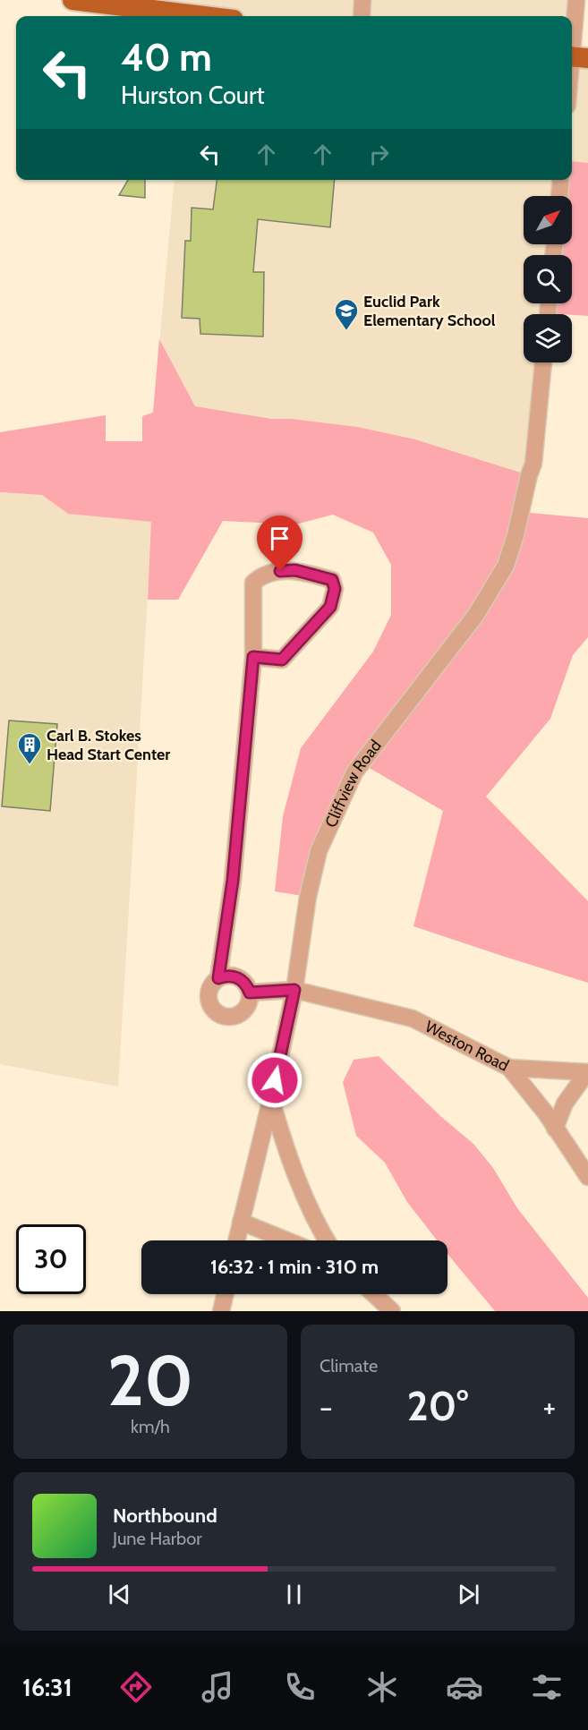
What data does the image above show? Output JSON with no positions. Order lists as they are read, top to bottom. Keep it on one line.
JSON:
{"streets":{"street":["Cliffview Road","Weston Road"]},"crossings":[["Cliffview Road","Weston Road"]],"places":{"school or university":["Euclid Park Elementary School"],"building":["Carl B. Stokes Head Start Center"]},"north":"top right","page":{"turn":["40 m","Hurston Court"],"limit":"30","trip":"16:32 · 1 min · 310 m","tile":[["20","km/h"],"Climate"],"heat":["−","20°","+"],"song":["Northbound","June Harbor"],"tabs":"16:31"}}
